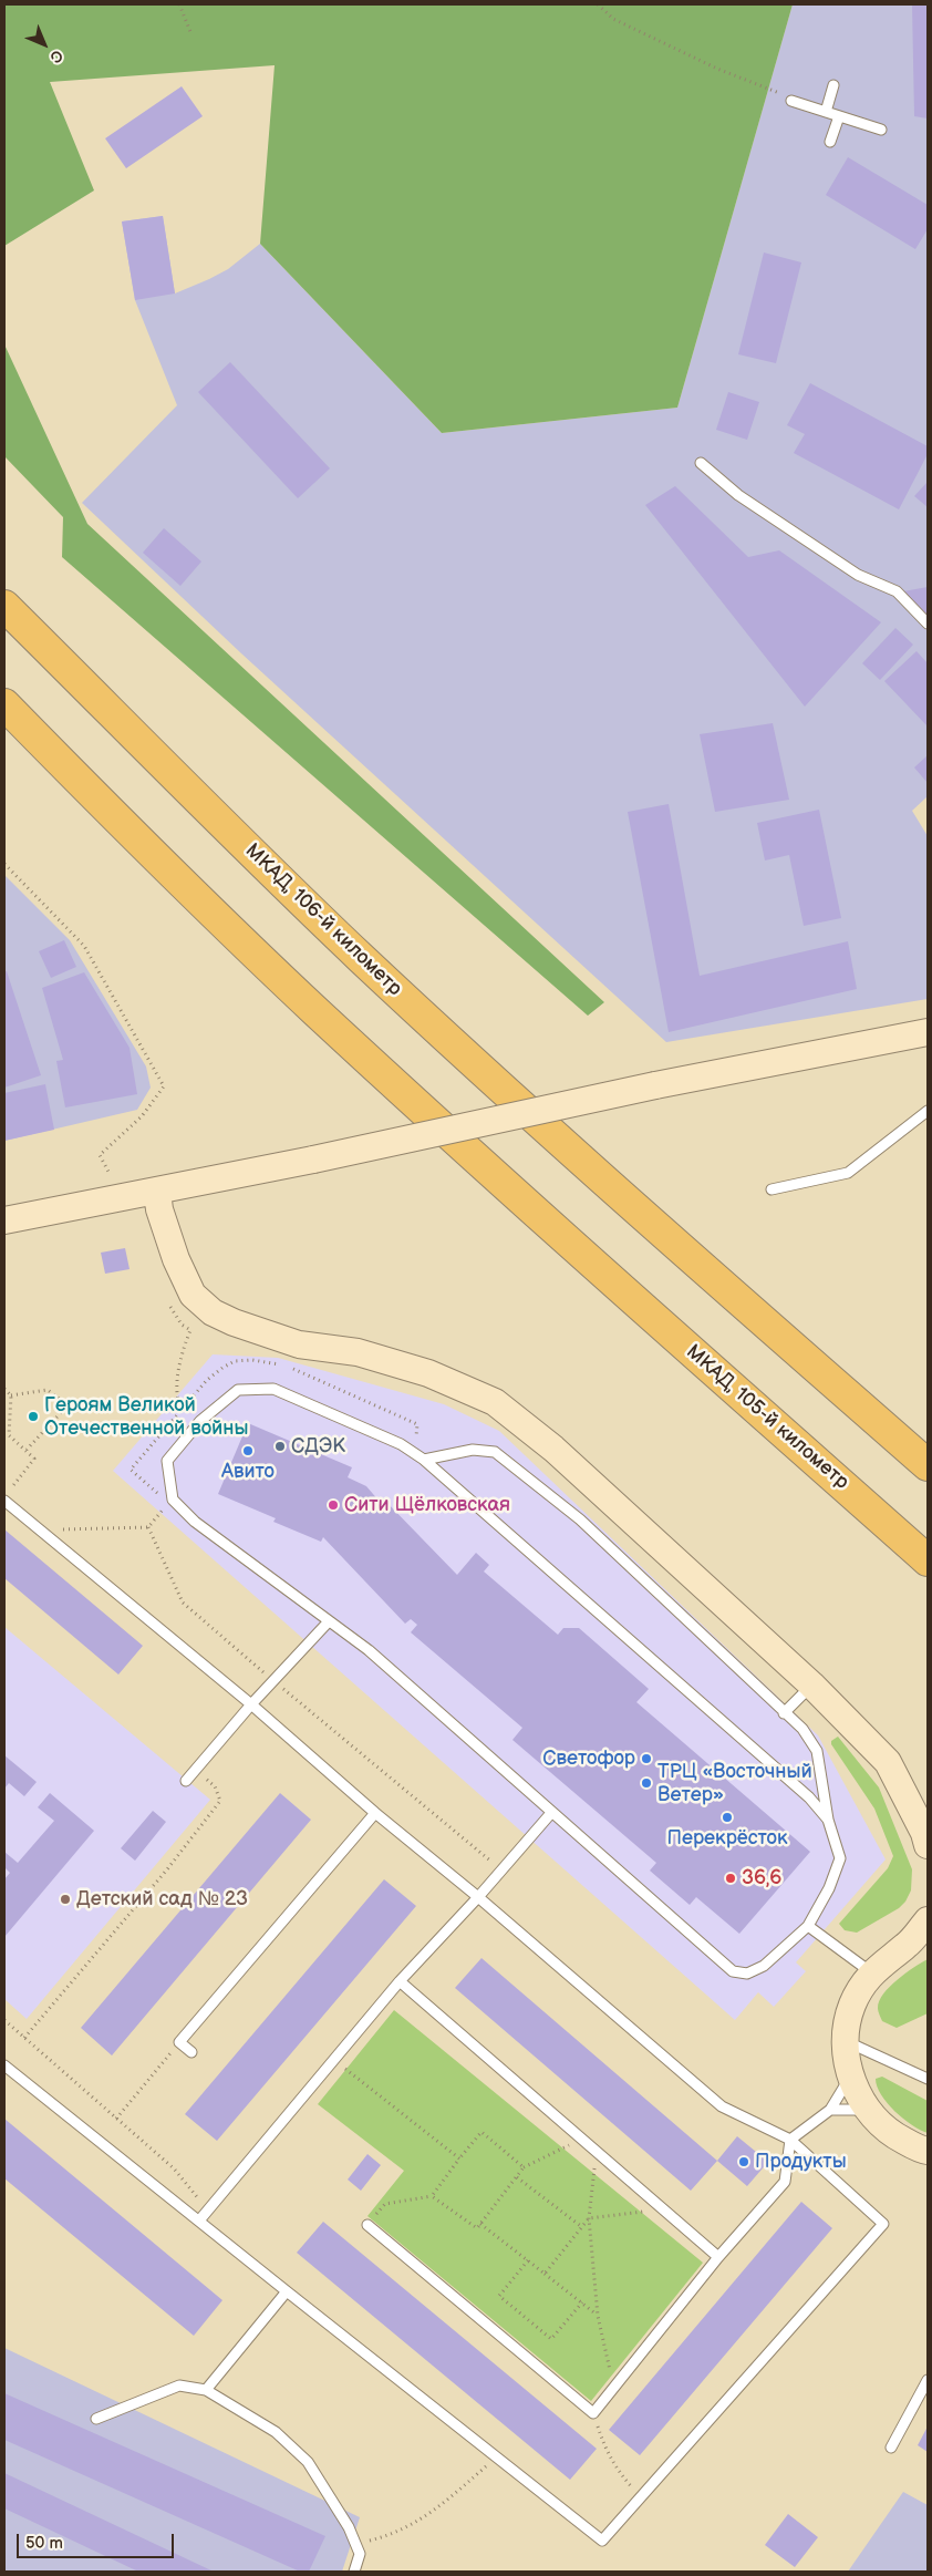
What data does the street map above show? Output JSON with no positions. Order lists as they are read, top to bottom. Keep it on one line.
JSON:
{"streets":{"highway":["МКАД, 106-й километр","МКАД, 105-й километр"]},"places":["Героям Великой Отечественной войны","СДЭК","Авито","Сити Щёлковская","Светофор","ТРЦ «Восточный Ветер»","Перекрёсток","36,6","Детский сад № 23","Продукты"],"scale_bar":"50 m","north":"bottom right"}
